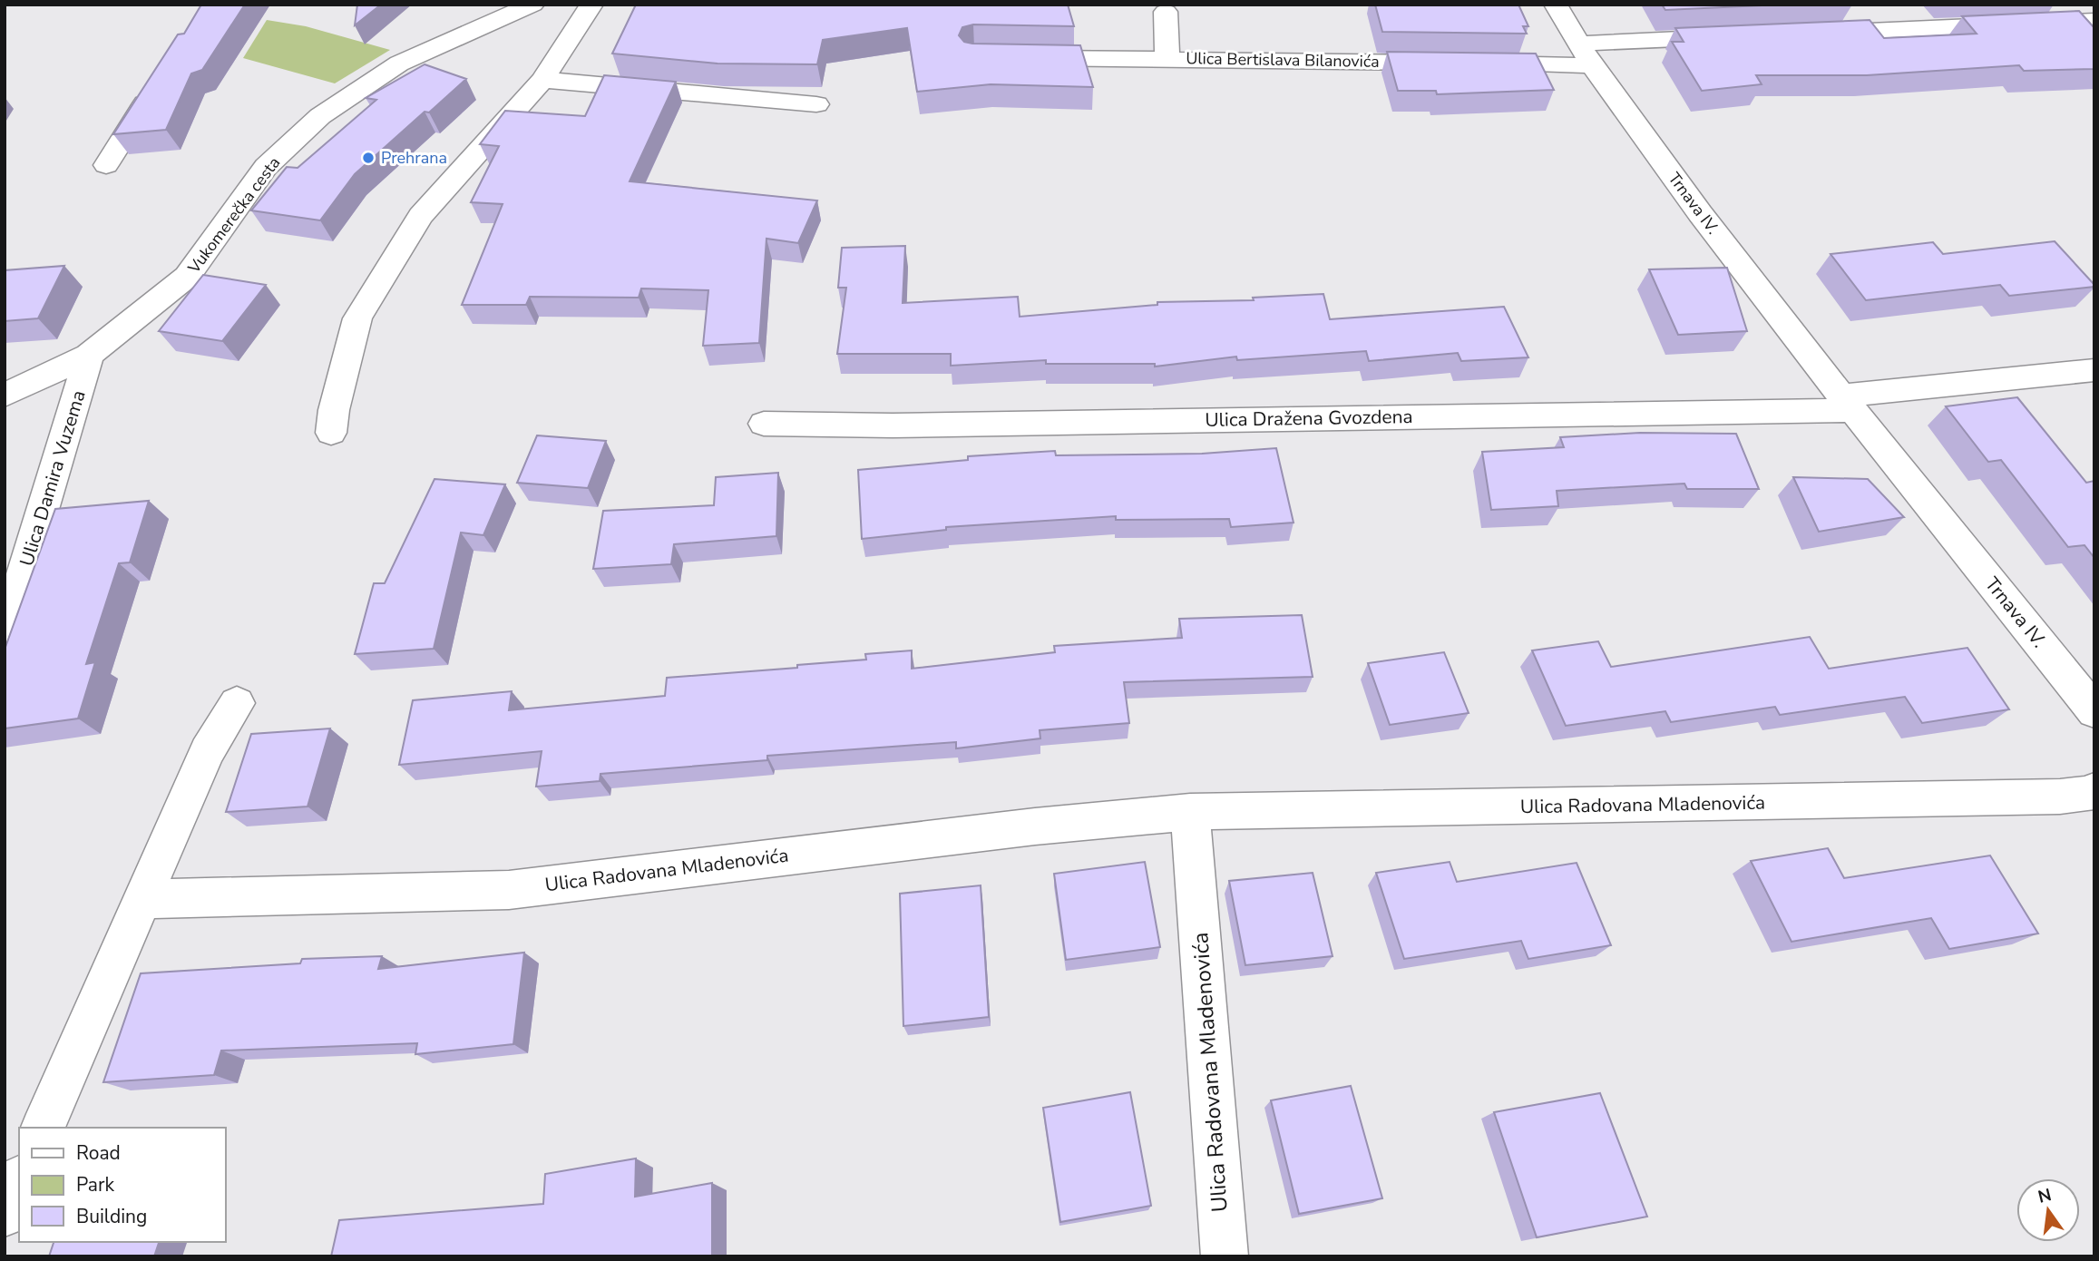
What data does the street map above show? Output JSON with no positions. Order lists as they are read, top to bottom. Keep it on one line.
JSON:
{"streets":{"street":["Ulica Bertislava Bilanovića","Trnava IV.","Vukomerečka cesta","Ulica Dražena Gvozdena","Ulica Damira Vuzema","Ulica Radovana Mladenovića"]},"crossings":[["Ulica Bertislava Bilanovića","Trnava IV."],["Trnava IV.","Ulica Dražena Gvozdena"],["Vukomerečka cesta","Ulica Damira Vuzema"]],"places":["Prehrana"],"legend":["Road","Park","Building"],"north":"top"}
